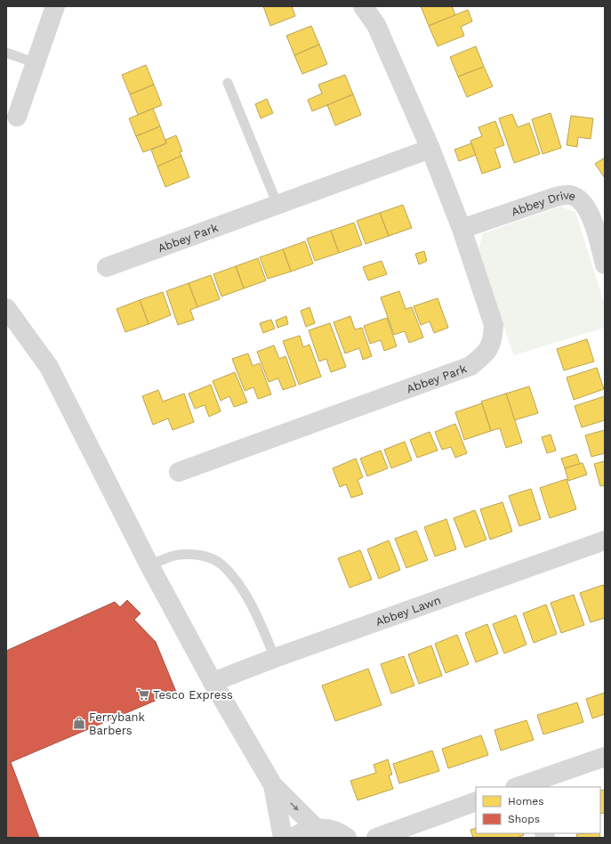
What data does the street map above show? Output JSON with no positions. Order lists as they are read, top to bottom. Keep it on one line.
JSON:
{"streets":{"street":["Abbey Drive","Abbey Park","Abbey Lawn"]},"crossings":[["Abbey Drive","Abbey Park"]],"places":{"supermarket":["Tesco Express"],"shop":["Ferrybank Barbers"]},"legend":["Homes","Shops"]}
